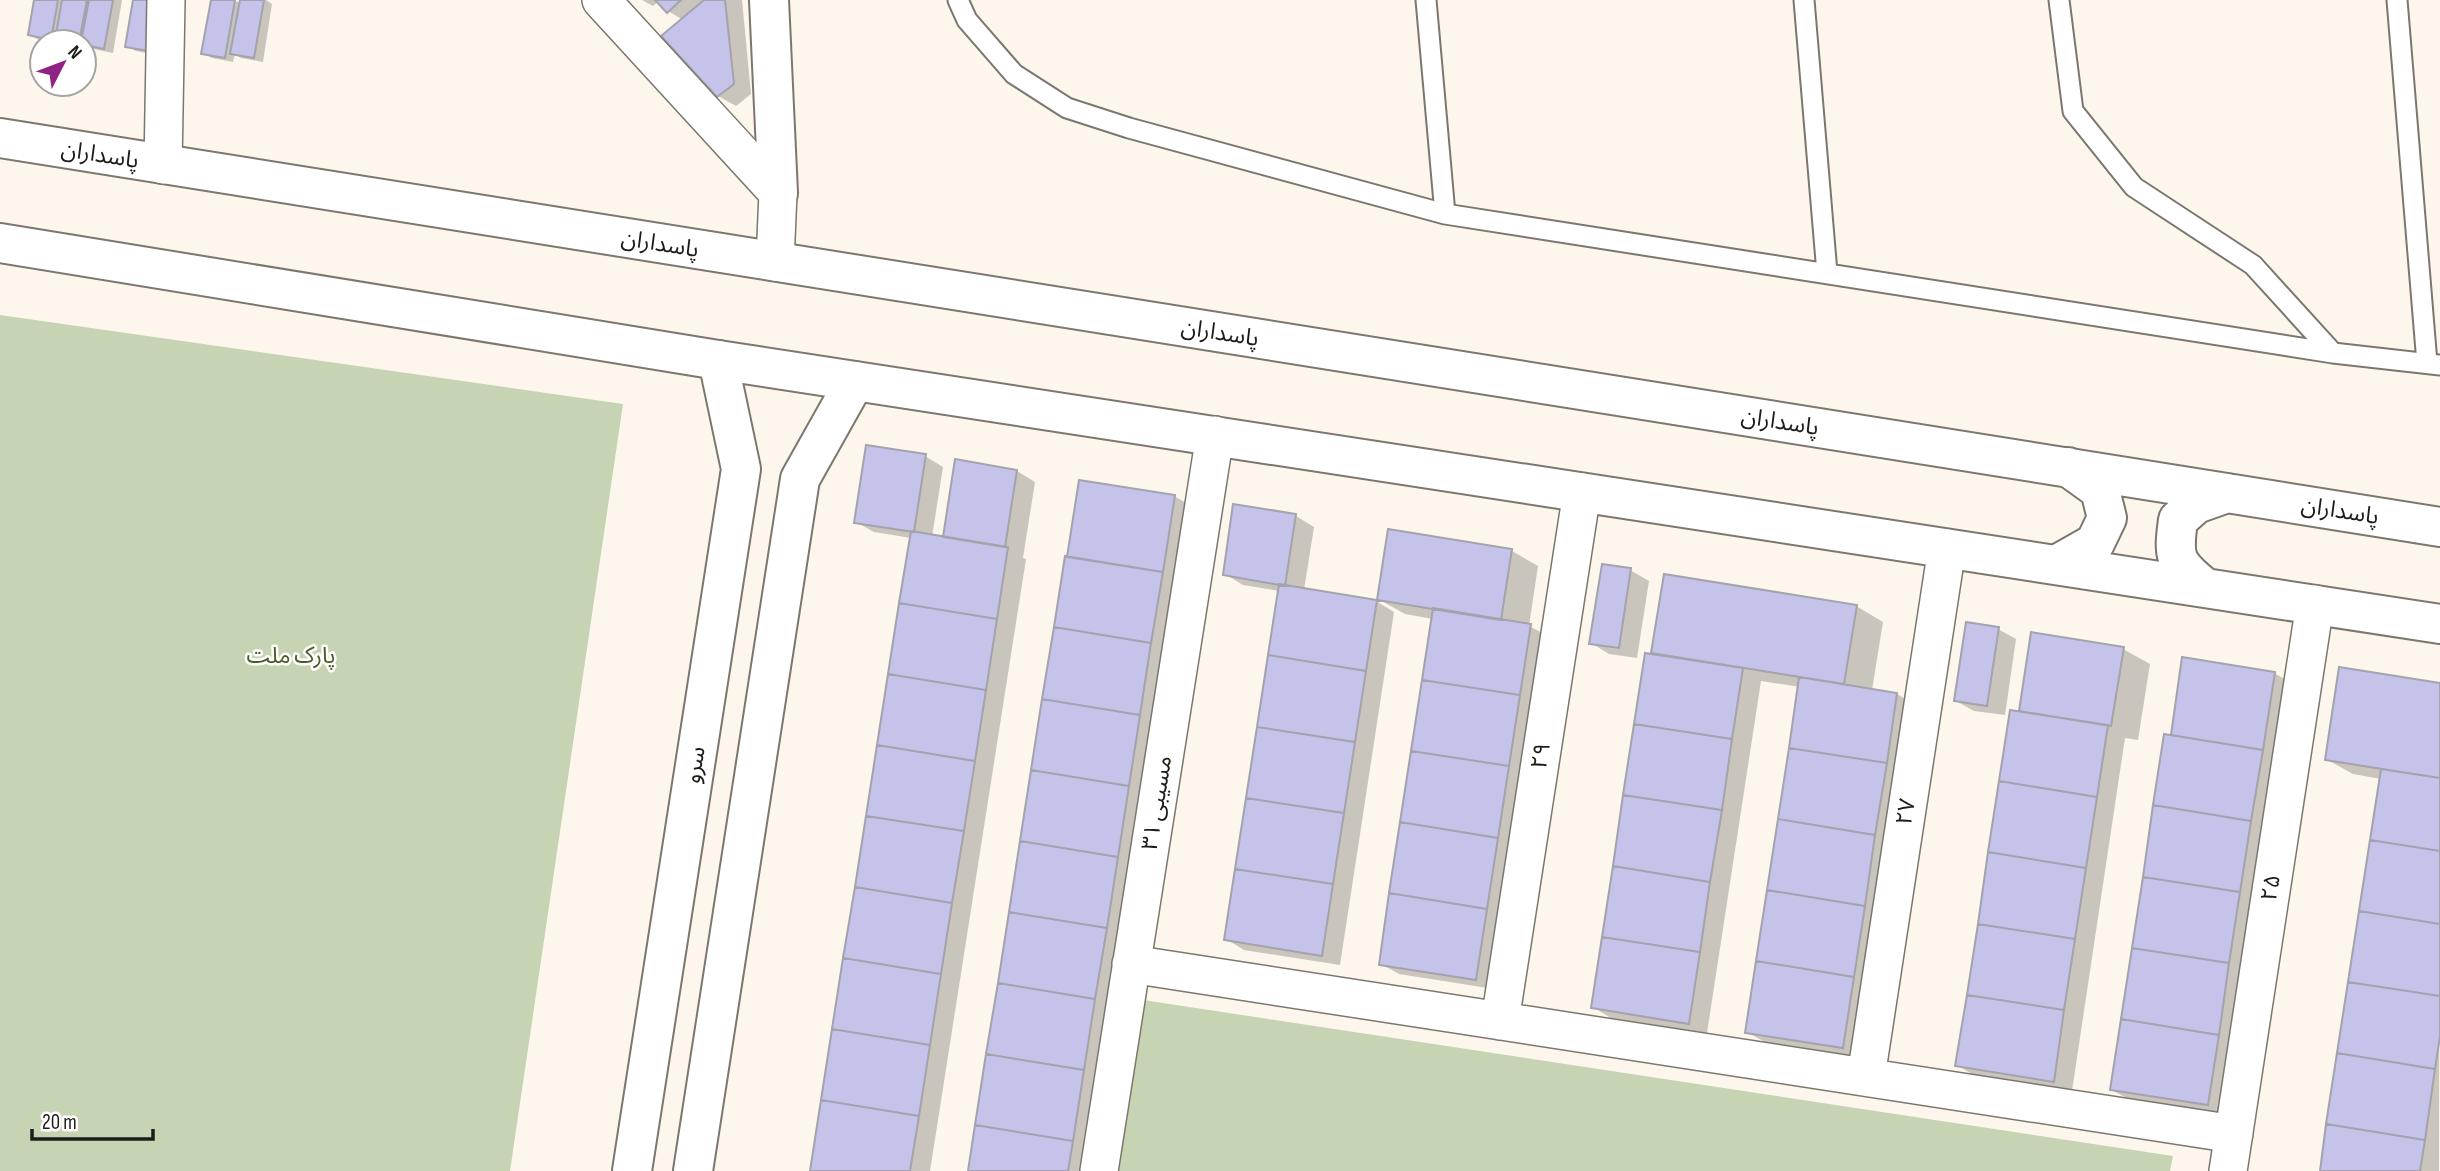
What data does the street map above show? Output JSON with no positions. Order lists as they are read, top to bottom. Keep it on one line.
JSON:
{"streets":{"main road":["پاسداران","سرو"],"street":["۲۹","۳۱ مسیبی","۲۷","۲۵"]},"parks":["پارک ملت"],"scale_bar":"20 m","north":"top right"}
